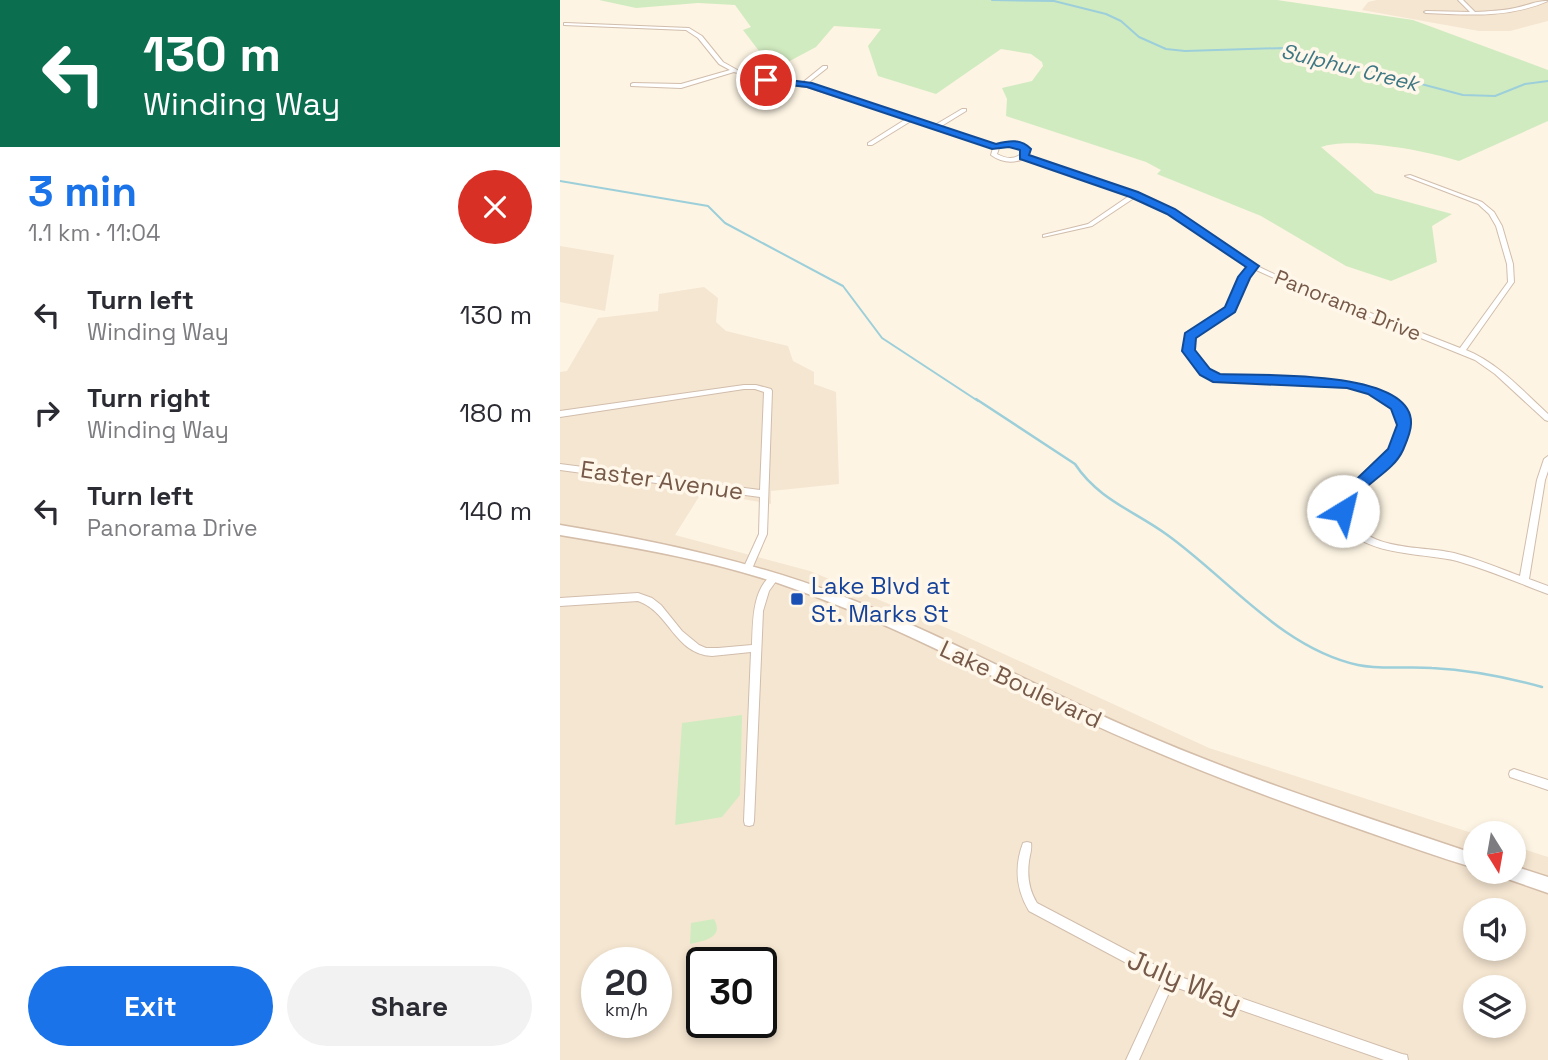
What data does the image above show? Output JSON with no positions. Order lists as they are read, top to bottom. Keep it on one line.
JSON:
{"streets":{"main road":["Lake Boulevard"],"street":["Panorama Drive","Easter Avenue","July Way"]},"water":["Sulphur Creek"],"places":{"transit":["Lake Blvd at St. Marks St"]},"north":"bottom","page":{"turn":["130 m","Winding Way"],"heading":["3 min","1.1 km · 11:04"],"list":[{"name":"Turn left","note":"Winding Way","value":"130 m"},{"name":"Turn right","note":"Winding Way","value":"180 m"},{"name":"Turn left","note":"Panorama Drive","value":"140 m"}],"speed":"20 km/h","limit":"30","buttons":["Exit","Share"]}}
